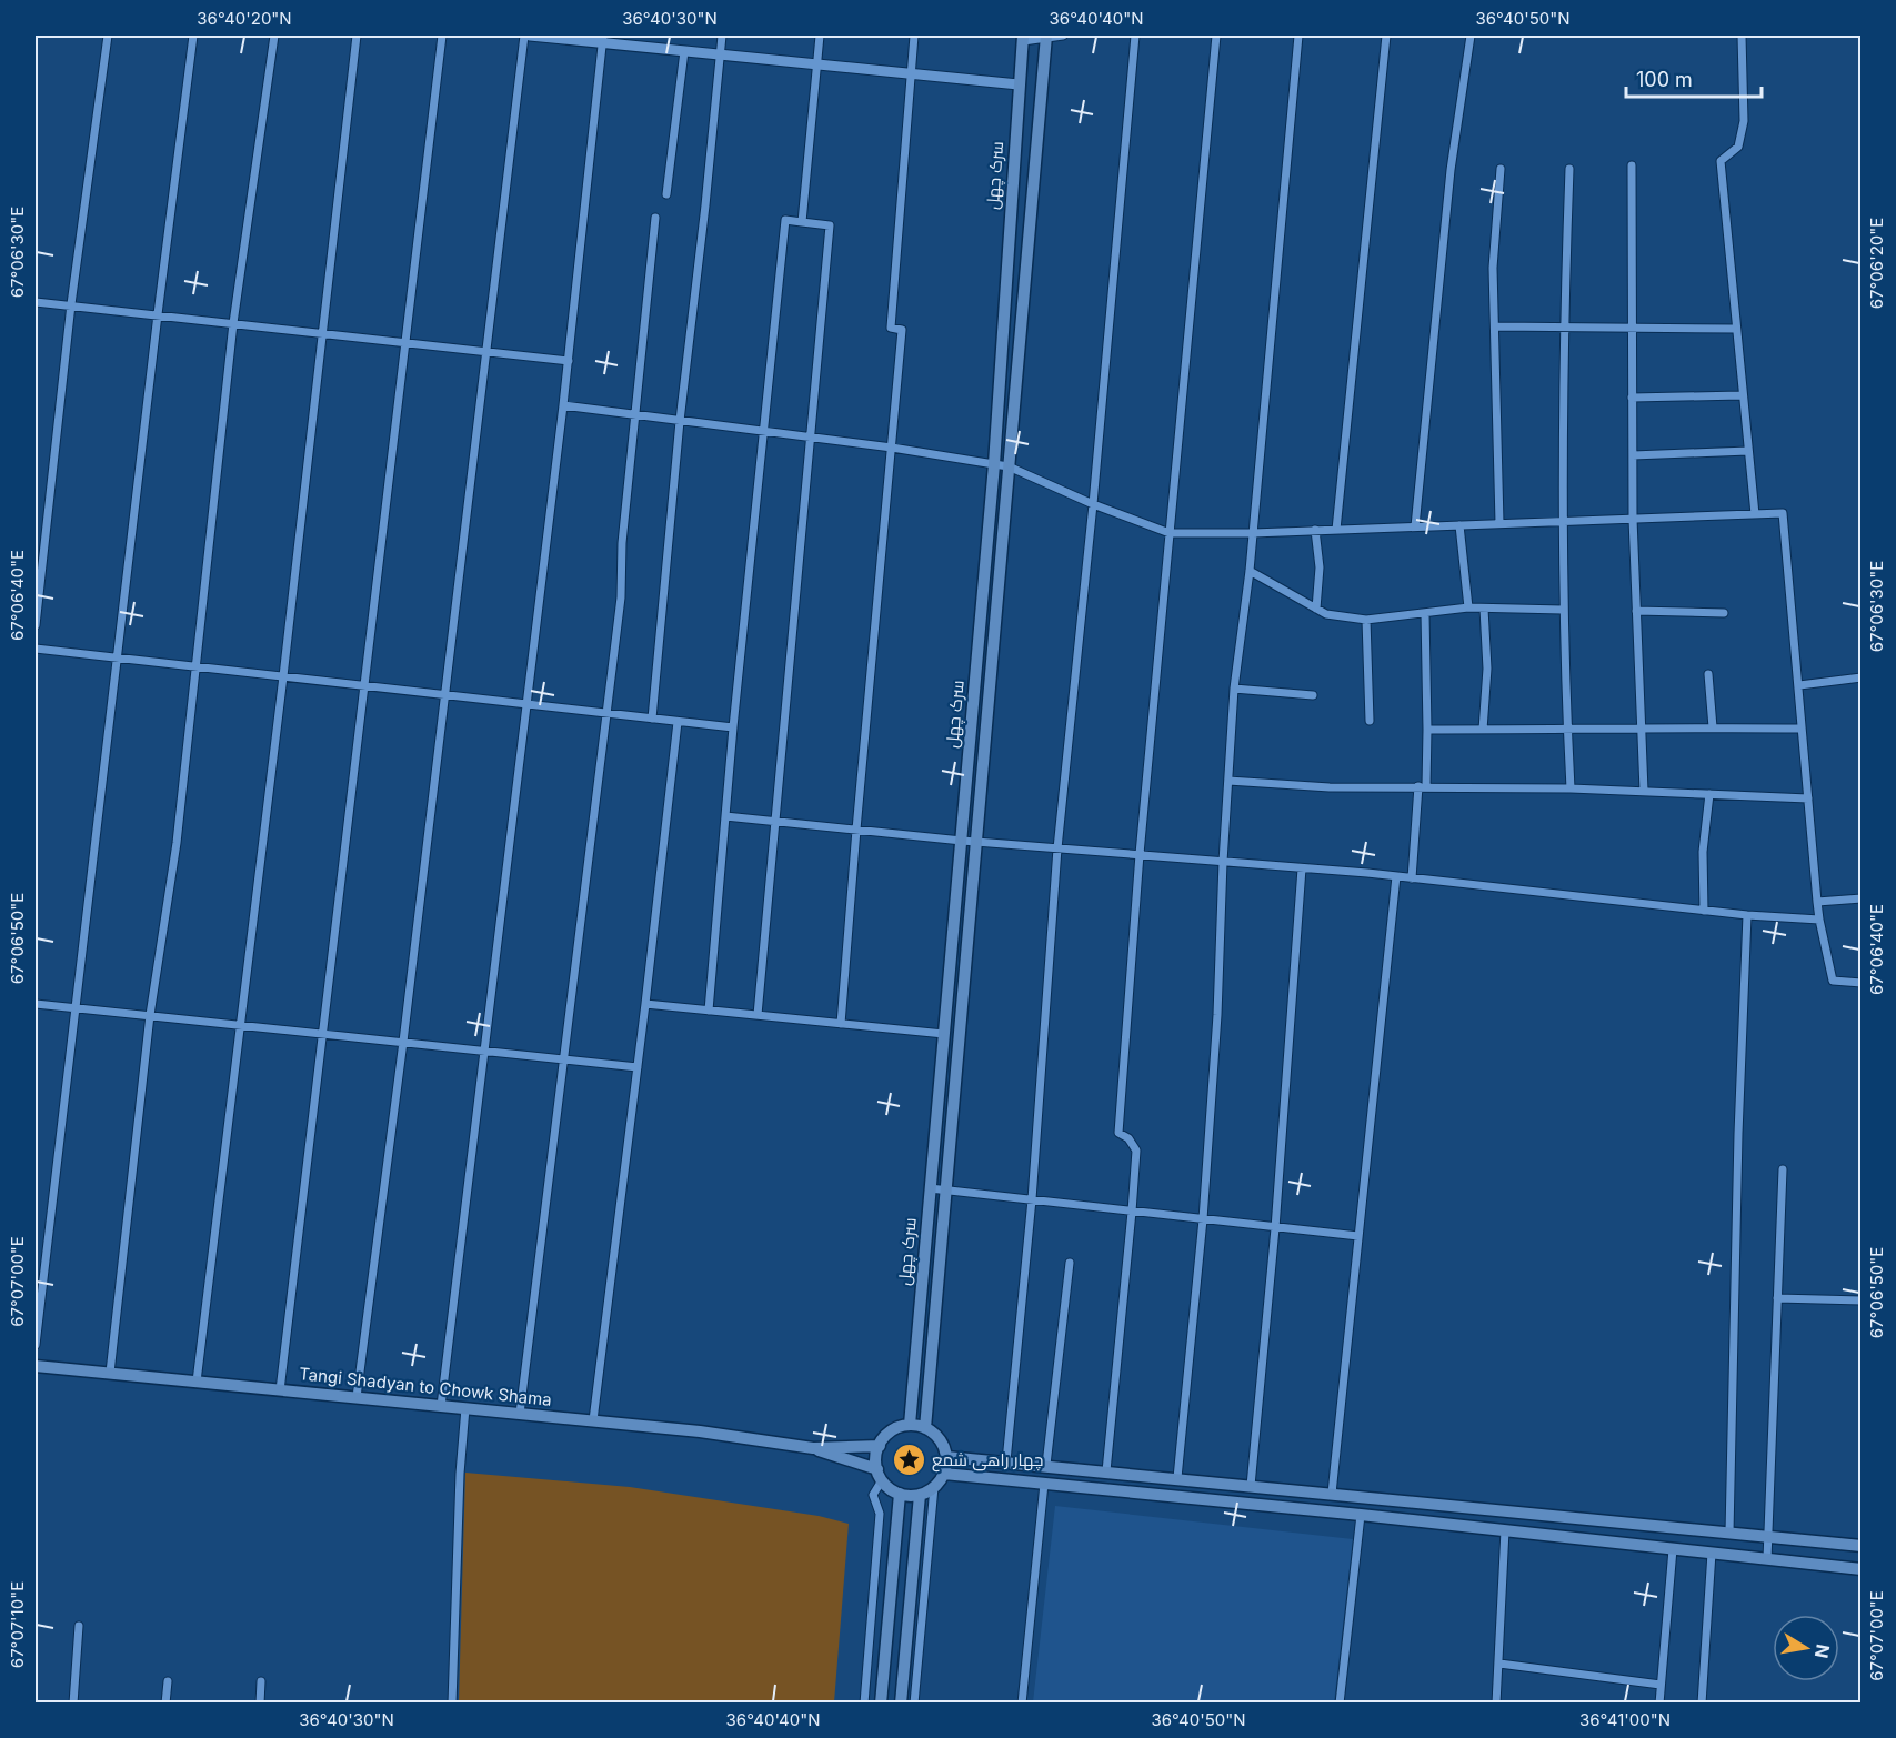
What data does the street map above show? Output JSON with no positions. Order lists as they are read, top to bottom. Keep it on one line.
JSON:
{"streets":{"main road":["سرک چهل","Tangi Shadyan to Chowk Shama"]},"places":{"place":["چهار راهی شمع"]},"scale_bar":"100 m","north":"right","coordinates":["36°40'20\"N","36°40'30\"N","36°40'40\"N","36°40'50\"N","67°06'30\"E","67°06'20\"E","67°06'40\"E","67°06'50\"E","67°07'00\"E","67°07'10\"E","36°41'00\"N"]}
